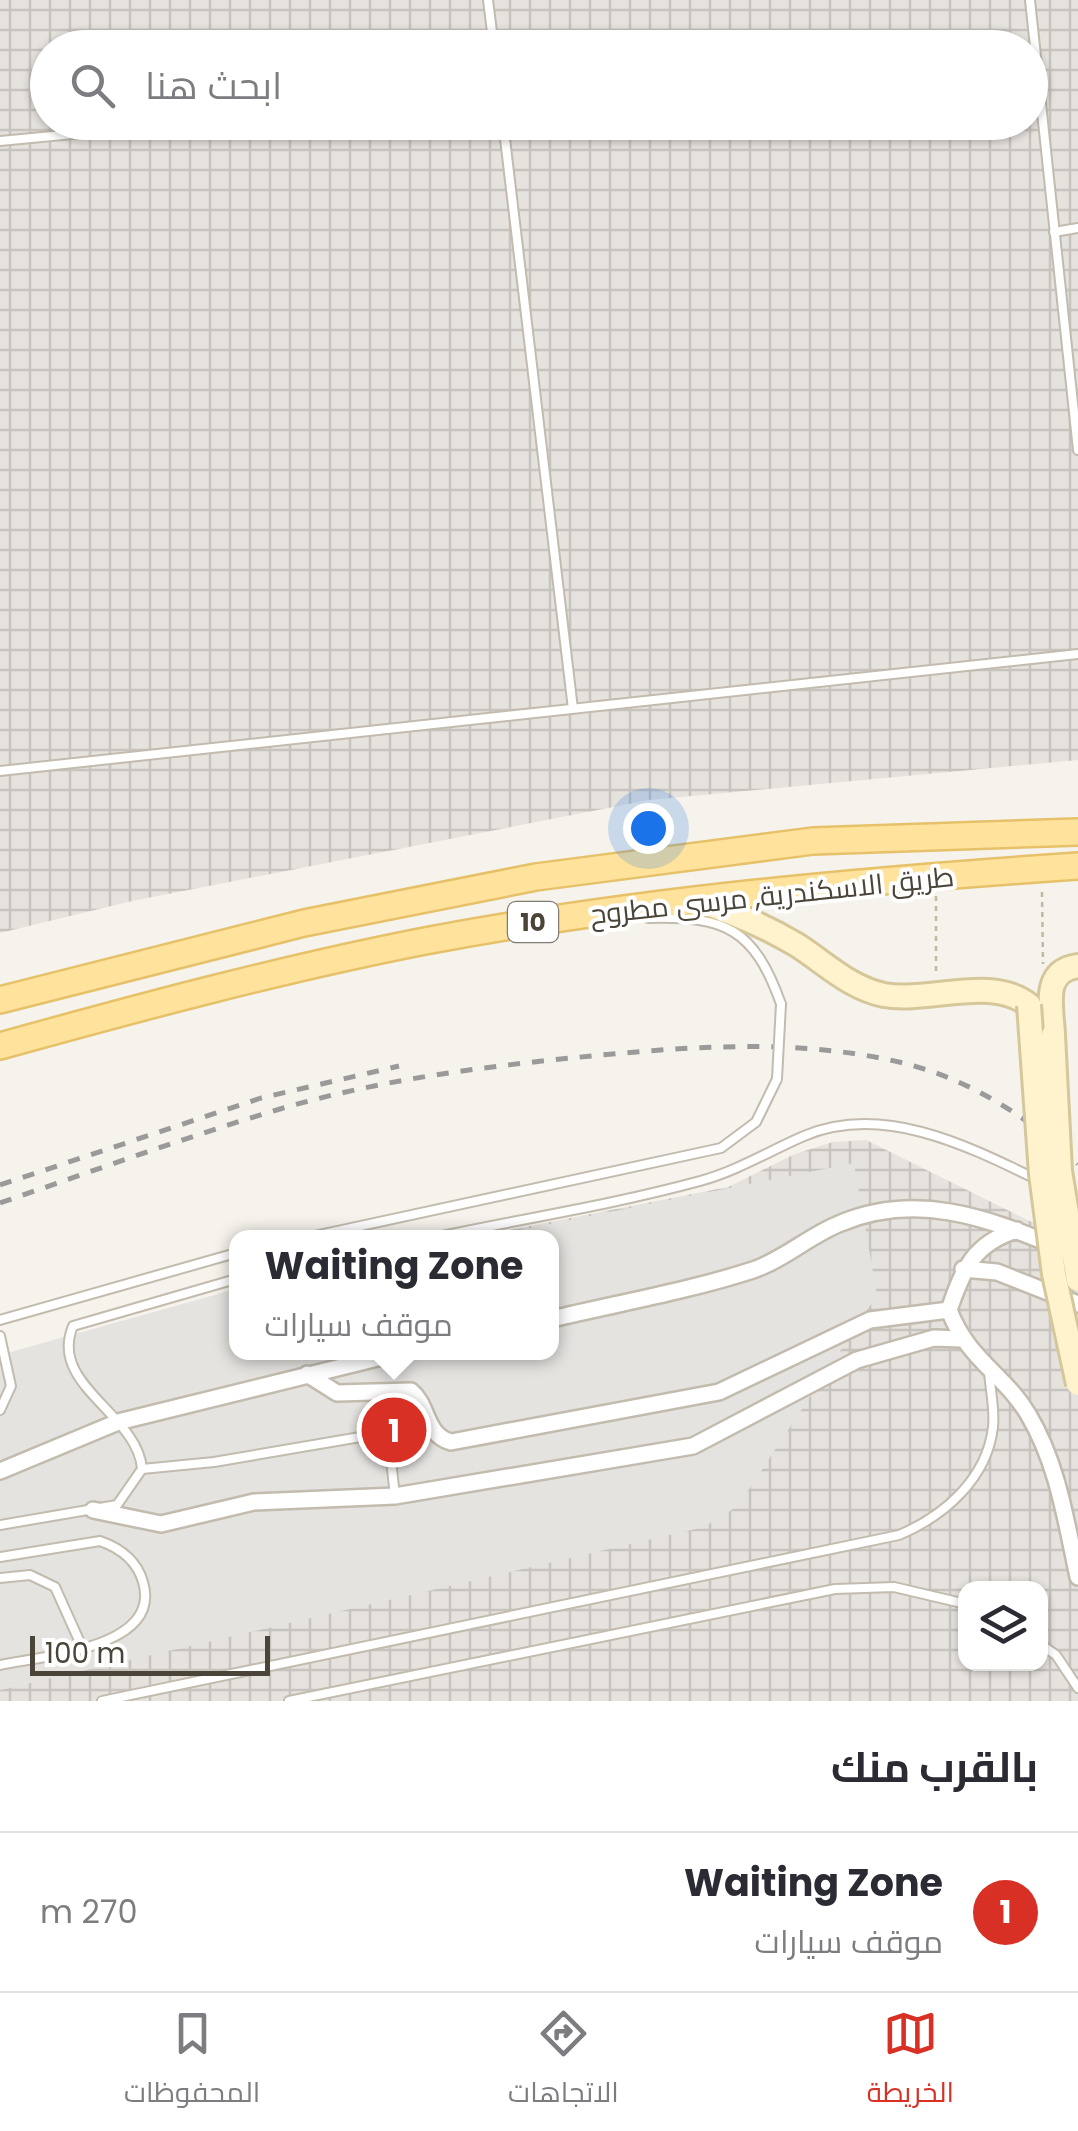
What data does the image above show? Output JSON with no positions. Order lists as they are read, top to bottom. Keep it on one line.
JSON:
{"streets":{"main road":["طريق الاسكندرية, مرسى مطروح","10"]},"scale_bar":"100 m","page":{"search":"ابحث هنا","popup":["Waiting Zone","موقف سيارات"],"pins":"1","scale":"100 m","heading":"بالقرب منك","list":[{"mark":"1","name":"Waiting Zone","note":"موقف سيارات","value":"270 m"}],"nav":["الخريطة","الاتجاهات","المحفوظات"]}}
